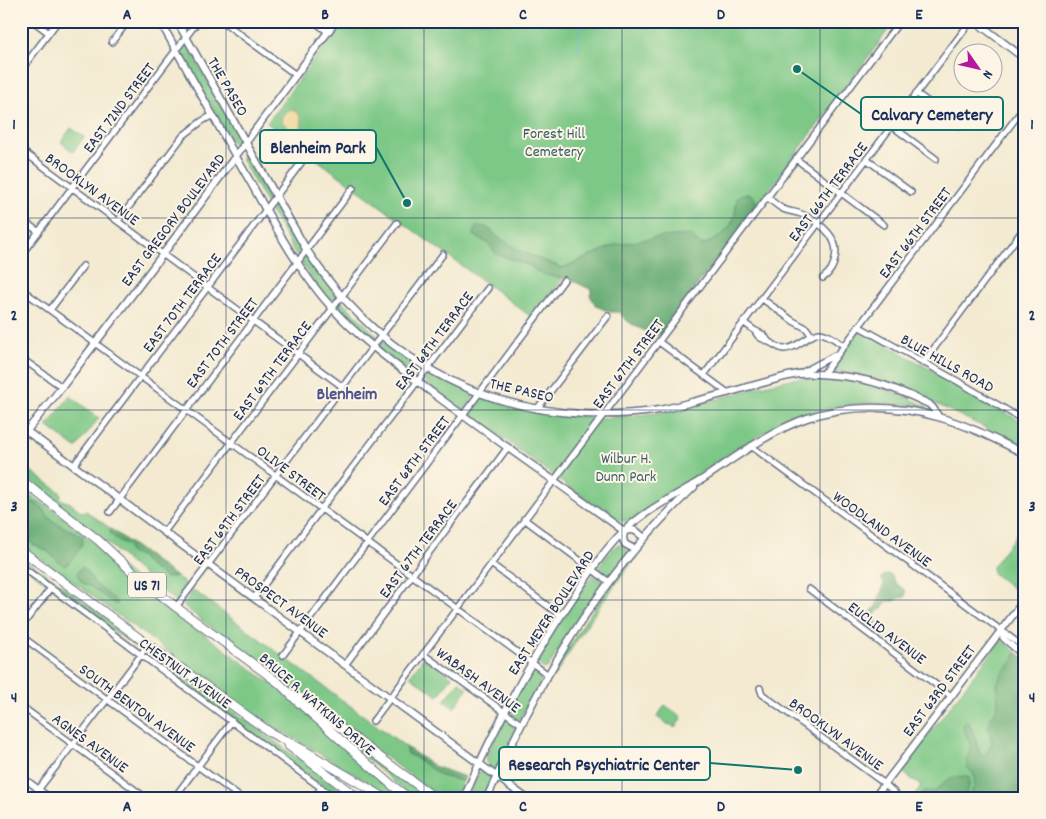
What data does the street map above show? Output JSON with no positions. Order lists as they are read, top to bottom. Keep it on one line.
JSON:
{"streets":{"highway":["US 71","BRUCE R. WATKINS DRIVE"],"main road":["THE PASEO","EAST GREGORY BOULEVARD","PROSPECT AVENUE","EAST MEYER BOULEVARD","EAST 63RD STREET"],"street":["EAST 72ND STREET","BROOKLYN AVENUE","EAST 66TH TERRACE","EAST 66TH STREET","EAST 70TH TERRACE","EAST 68TH TERRACE","EAST 70TH STREET","BLUE HILLS ROAD","EAST 67TH STREET","EAST 69TH TERRACE","EAST 68TH STREET","OLIVE STREET","EAST 69TH STREET","WOODLAND AVENUE","EAST 67TH TERRACE","EUCLID AVENUE","CHESTNUT AVENUE","WABASH AVENUE","SOUTH BENTON AVENUE","AGNES AVENUE"]},"crossings":[["THE PASEO","EAST 72ND STREET"],["THE PASEO","EAST GREGORY BOULEVARD"],["THE PASEO","EAST 66TH STREET"],["THE PASEO","EAST 70TH TERRACE"],["THE PASEO","EAST 68TH TERRACE"],["THE PASEO","EAST 70TH STREET"],["THE PASEO","EAST 67TH STREET"],["THE PASEO","EAST 69TH TERRACE"],["THE PASEO","EAST 68TH STREET"],["THE PASEO","EAST 69TH STREET"],["THE PASEO","EAST 67TH TERRACE"],["THE PASEO","EAST MEYER BOULEVARD"],["EAST 72ND STREET","BROOKLYN AVENUE"],["BROOKLYN AVENUE","EAST GREGORY BOULEVARD"],["BROOKLYN AVENUE","EAST 70TH TERRACE"],["BROOKLYN AVENUE","EAST 70TH STREET"],["BROOKLYN AVENUE","EAST 69TH TERRACE"],["BROOKLYN AVENUE","EAST 69TH STREET"],["BROOKLYN AVENUE","EAST 63RD STREET"],["EAST GREGORY BOULEVARD","OLIVE STREET"],["EAST GREGORY BOULEVARD","PROSPECT AVENUE"],["EAST 66TH STREET","BLUE HILLS ROAD"],["EAST 70TH TERRACE","OLIVE STREET"],["EAST 70TH TERRACE","PROSPECT AVENUE"],["EAST 68TH TERRACE","OLIVE STREET"],["EAST 68TH TERRACE","PROSPECT AVENUE"],["EAST 70TH STREET","OLIVE STREET"],["EAST 70TH STREET","PROSPECT AVENUE"],["EAST 67TH STREET","OLIVE STREET"],["EAST 67TH STREET","PROSPECT AVENUE"],["EAST 67TH STREET","WABASH AVENUE"],["EAST 69TH TERRACE","OLIVE STREET"],["EAST 69TH TERRACE","PROSPECT AVENUE"],["EAST 68TH STREET","OLIVE STREET"],["EAST 68TH STREET","PROSPECT AVENUE"],["OLIVE STREET","EAST 69TH STREET"],["OLIVE STREET","EAST 67TH TERRACE"],["OLIVE STREET","EAST MEYER BOULEVARD"],["EAST 69TH STREET","PROSPECT AVENUE"],["EAST 69TH STREET","BRUCE R. WATKINS DRIVE"],["WOODLAND AVENUE","EAST MEYER BOULEVARD"],["WOODLAND AVENUE","EAST 63RD STREET"],["EAST 67TH TERRACE","PROSPECT AVENUE"],["PROSPECT AVENUE","EAST MEYER BOULEVARD"],["EAST MEYER BOULEVARD","WABASH AVENUE"],["EUCLID AVENUE","EAST 63RD STREET"]],"districts":["Blenheim"],"parks":["Forest Hill Cemetery","Wilbur H. Dunn Park"],"places":["Calvary Cemetery","Blenheim Park","Research Psychiatric Center"],"north":"bottom right","grid":{"columns":["A","B","C","D","E"],"rows":["1","2","3","4"]}}
